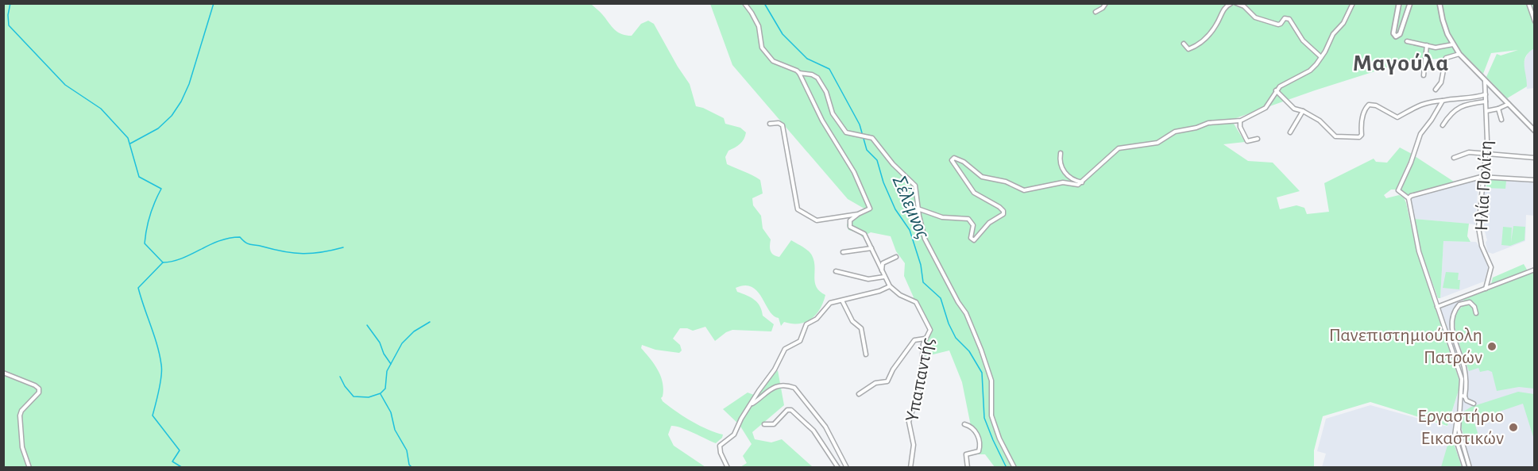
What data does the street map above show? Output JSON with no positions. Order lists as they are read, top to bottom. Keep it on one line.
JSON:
{"streets":{"street":["Ηλία Πολίτη","Υπαπαντής"]},"districts":["Μαγούλα"],"water":["Σέλεμνος"],"places":["Πανεπιστημιούπολη Πατρών","Εργαστήριο Εικαστικών"]}
